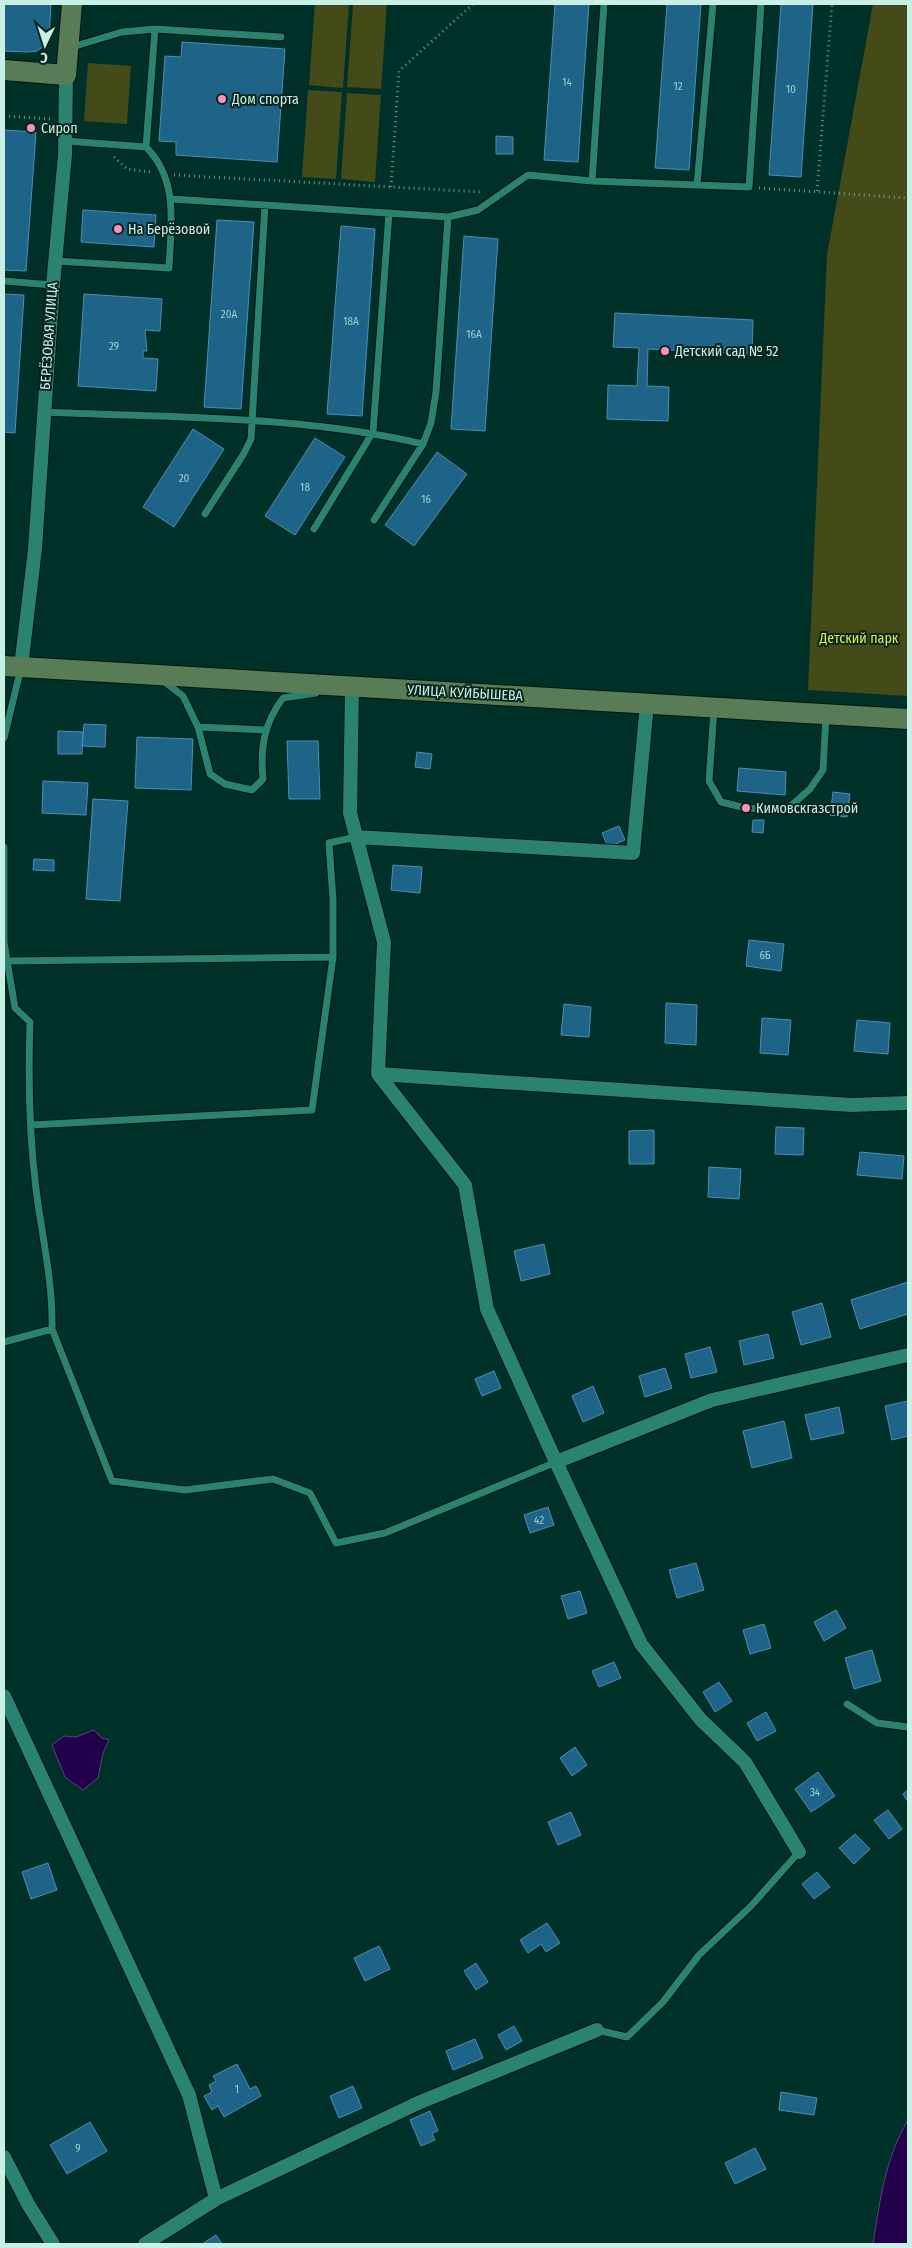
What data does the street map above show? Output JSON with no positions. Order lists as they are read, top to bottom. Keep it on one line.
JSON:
{"streets":{"main road":["БЕРЁЗОВАЯ УЛИЦА","УЛИЦА КУЙБЫШЕВА"]},"crossings":[["БЕРЁЗОВАЯ УЛИЦА","УЛИЦА КУЙБЫШЕВА"]],"parks":["Детский парк"],"places":["Дом спорта","Сироп","На Берёзовой","Детский сад № 52","Кимовскгазстрой"],"house_numbers":["14","12","10","20А","18А","16А","29","20","18","16","6Б","42","34","1","9"],"north":"bottom"}
